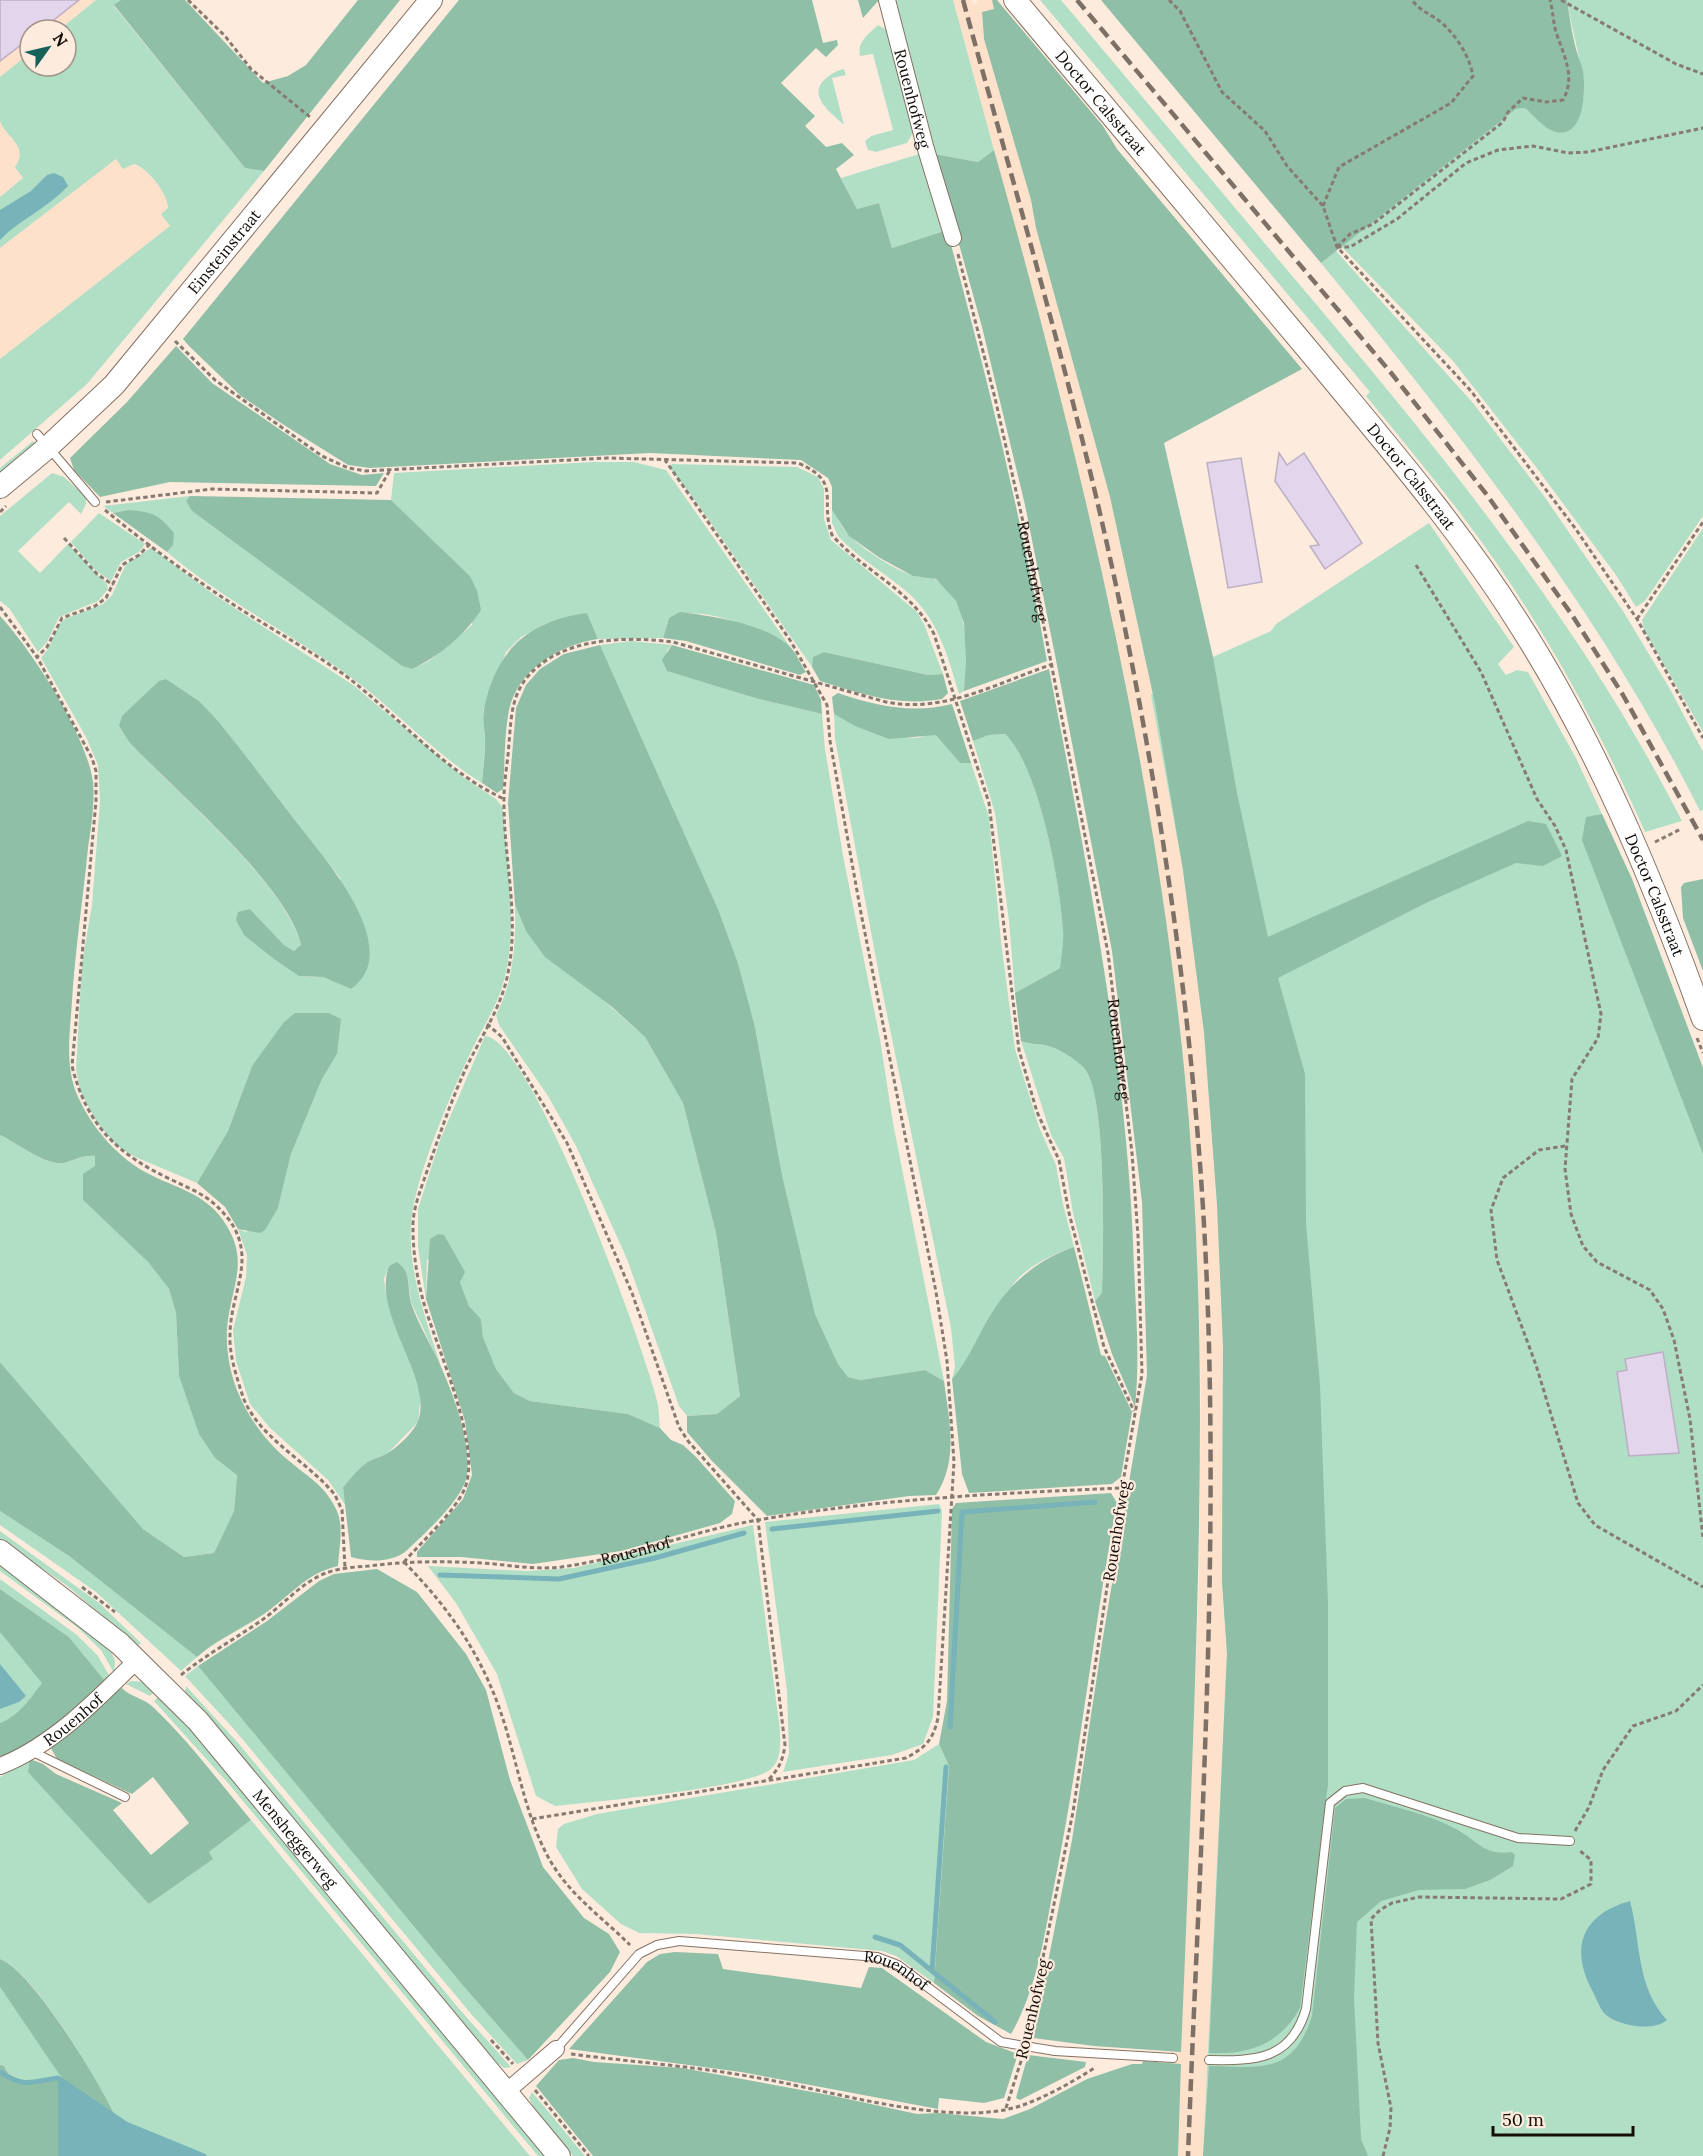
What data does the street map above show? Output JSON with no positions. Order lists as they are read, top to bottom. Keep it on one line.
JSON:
{"streets":{"street":["Rouenhofweg","Doctor Calsstraat","Einsteinstraat","Rouenhof","Mensheggerweg"]},"crossings":[["Rouenhofweg","Rouenhof"],["Rouenhof","Mensheggerweg"]],"scale_bar":"50 m","north":"top right"}
